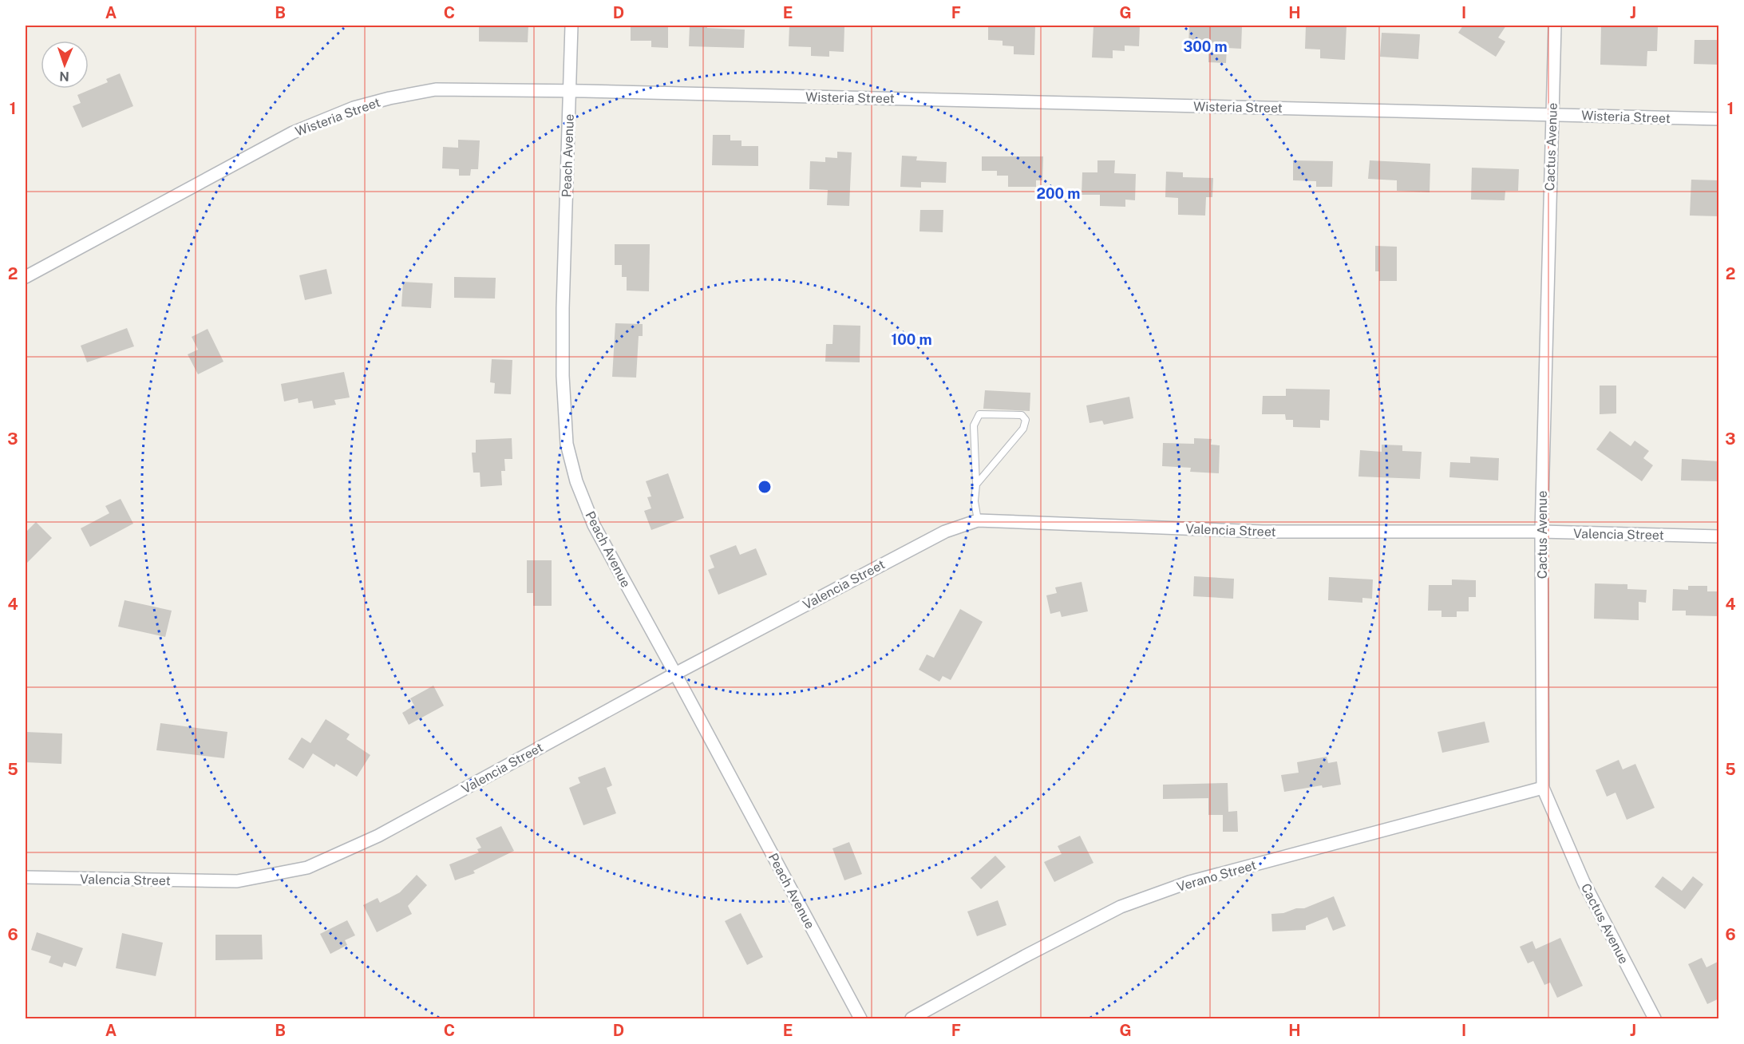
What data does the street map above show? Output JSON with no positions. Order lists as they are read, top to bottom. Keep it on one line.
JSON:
{"streets":{"street":["Wisteria Street","Cactus Avenue","Peach Avenue","Valencia Street","Verano Street"]},"crossings":[["Wisteria Street","Cactus Avenue"],["Wisteria Street","Peach Avenue"],["Cactus Avenue","Valencia Street"],["Cactus Avenue","Verano Street"],["Peach Avenue","Valencia Street"]],"north":"bottom","grid":{"columns":["A","B","C","D","E","F","G","H","I","J"],"rows":["1","2","3","4","5","6"]},"rings":["300 m","200 m","100 m"]}
